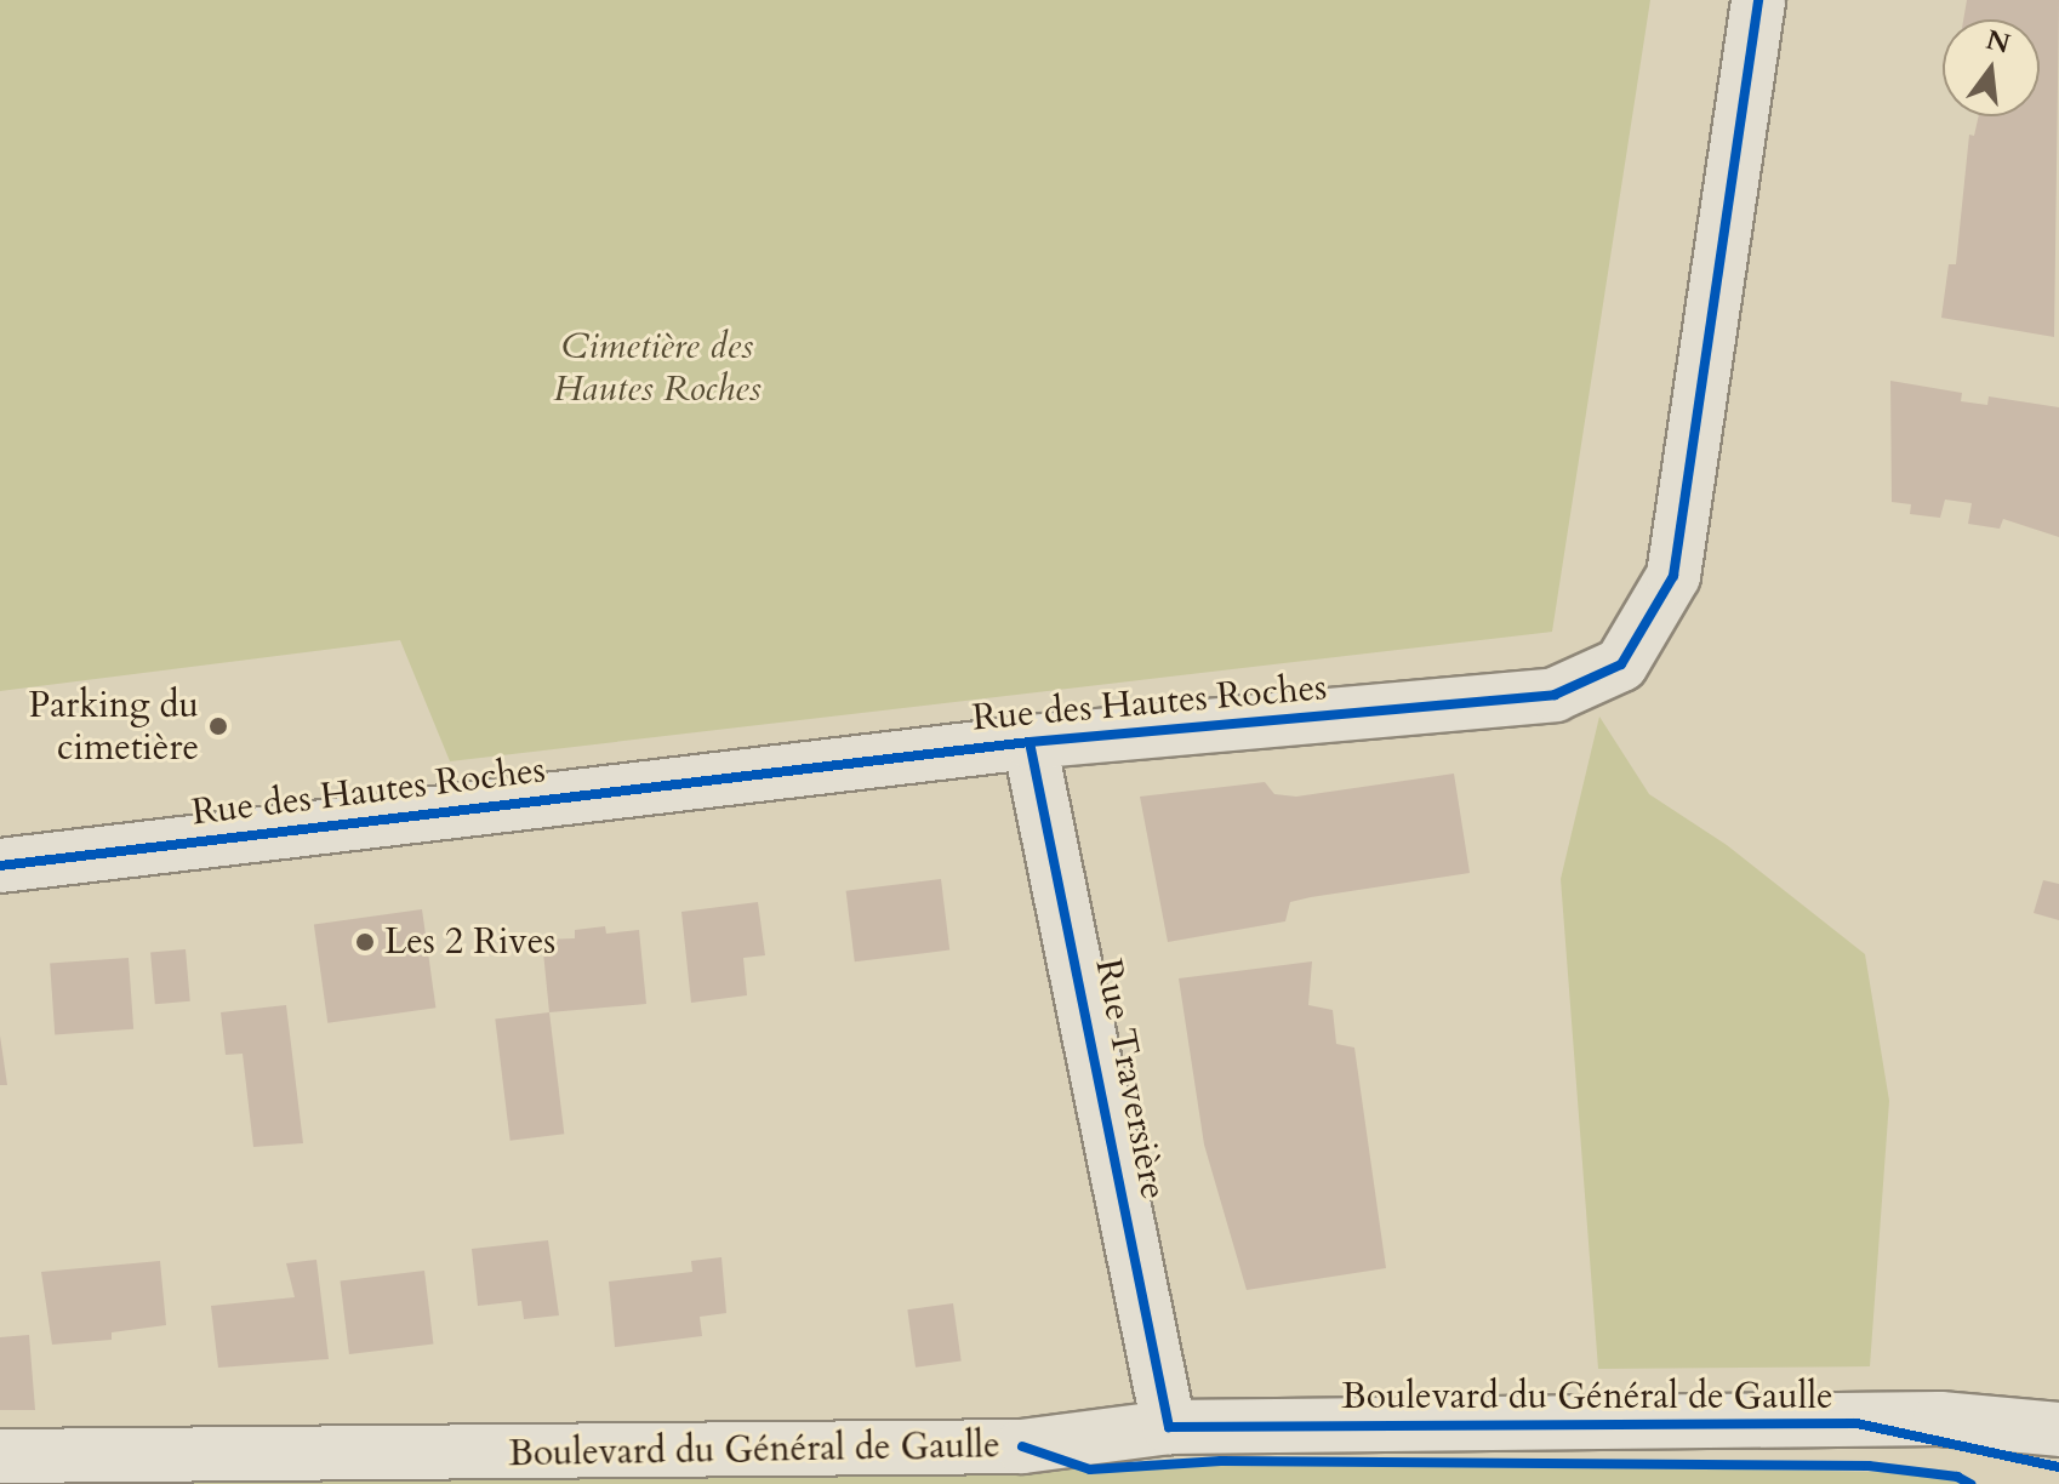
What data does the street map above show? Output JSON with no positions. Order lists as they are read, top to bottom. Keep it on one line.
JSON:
{"streets":{"street":["Rue des Hautes Roches","Rue Traversière","Boulevard du Général de Gaulle"]},"crossings":[["Rue des Hautes Roches","Rue Traversière"],["Rue Traversière","Boulevard du Général de Gaulle"]],"parks":["Cimetière des Hautes Roches"],"places":["Parking du cimetière","Les 2 Rives"],"north":"top"}
